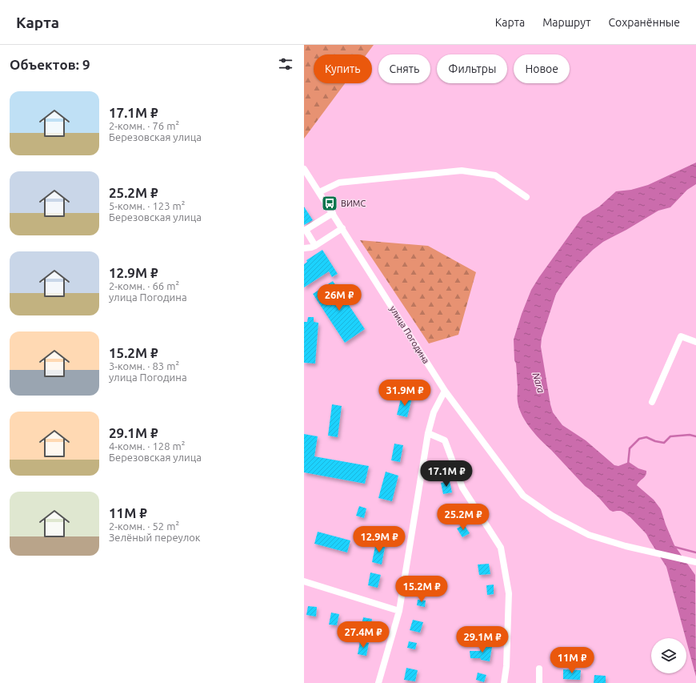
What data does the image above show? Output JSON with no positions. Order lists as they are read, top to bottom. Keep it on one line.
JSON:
{"streets":{"street":["улица Погодина"]},"water":["Nara"],"places":{"bus stop":["ВИМС"]},"page":{"header":"Карта","nav":["Карта","Маршрут","Сохранённые"],"heading":"Объектов: 9","chip":["Купить","Снять","Фильтры","Новое"],"list":[{"name":"17.1M ₽","note":"2-комн. · 76 m² · Березовская улица"},{"name":"25.2M ₽","note":"5-комн. · 123 m² · Березовская улица"},{"name":"12.9M ₽","note":"2-комн. · 66 m² · улица Погодина"},{"name":"15.2M ₽","note":"3-комн. · 83 m² · улица Погодина"},{"name":"29.1M ₽","note":"4-комн. · 128 m² · Березовская улица"},{"name":"11M ₽","note":"2-комн. · 52 m² · Зелёный переулок"}],"price":["26M ₽","31.9M ₽","17.1M ₽","25.2M ₽","12.9M ₽","15.2M ₽","27.4M ₽","29.1M ₽","11M ₽"]}}
